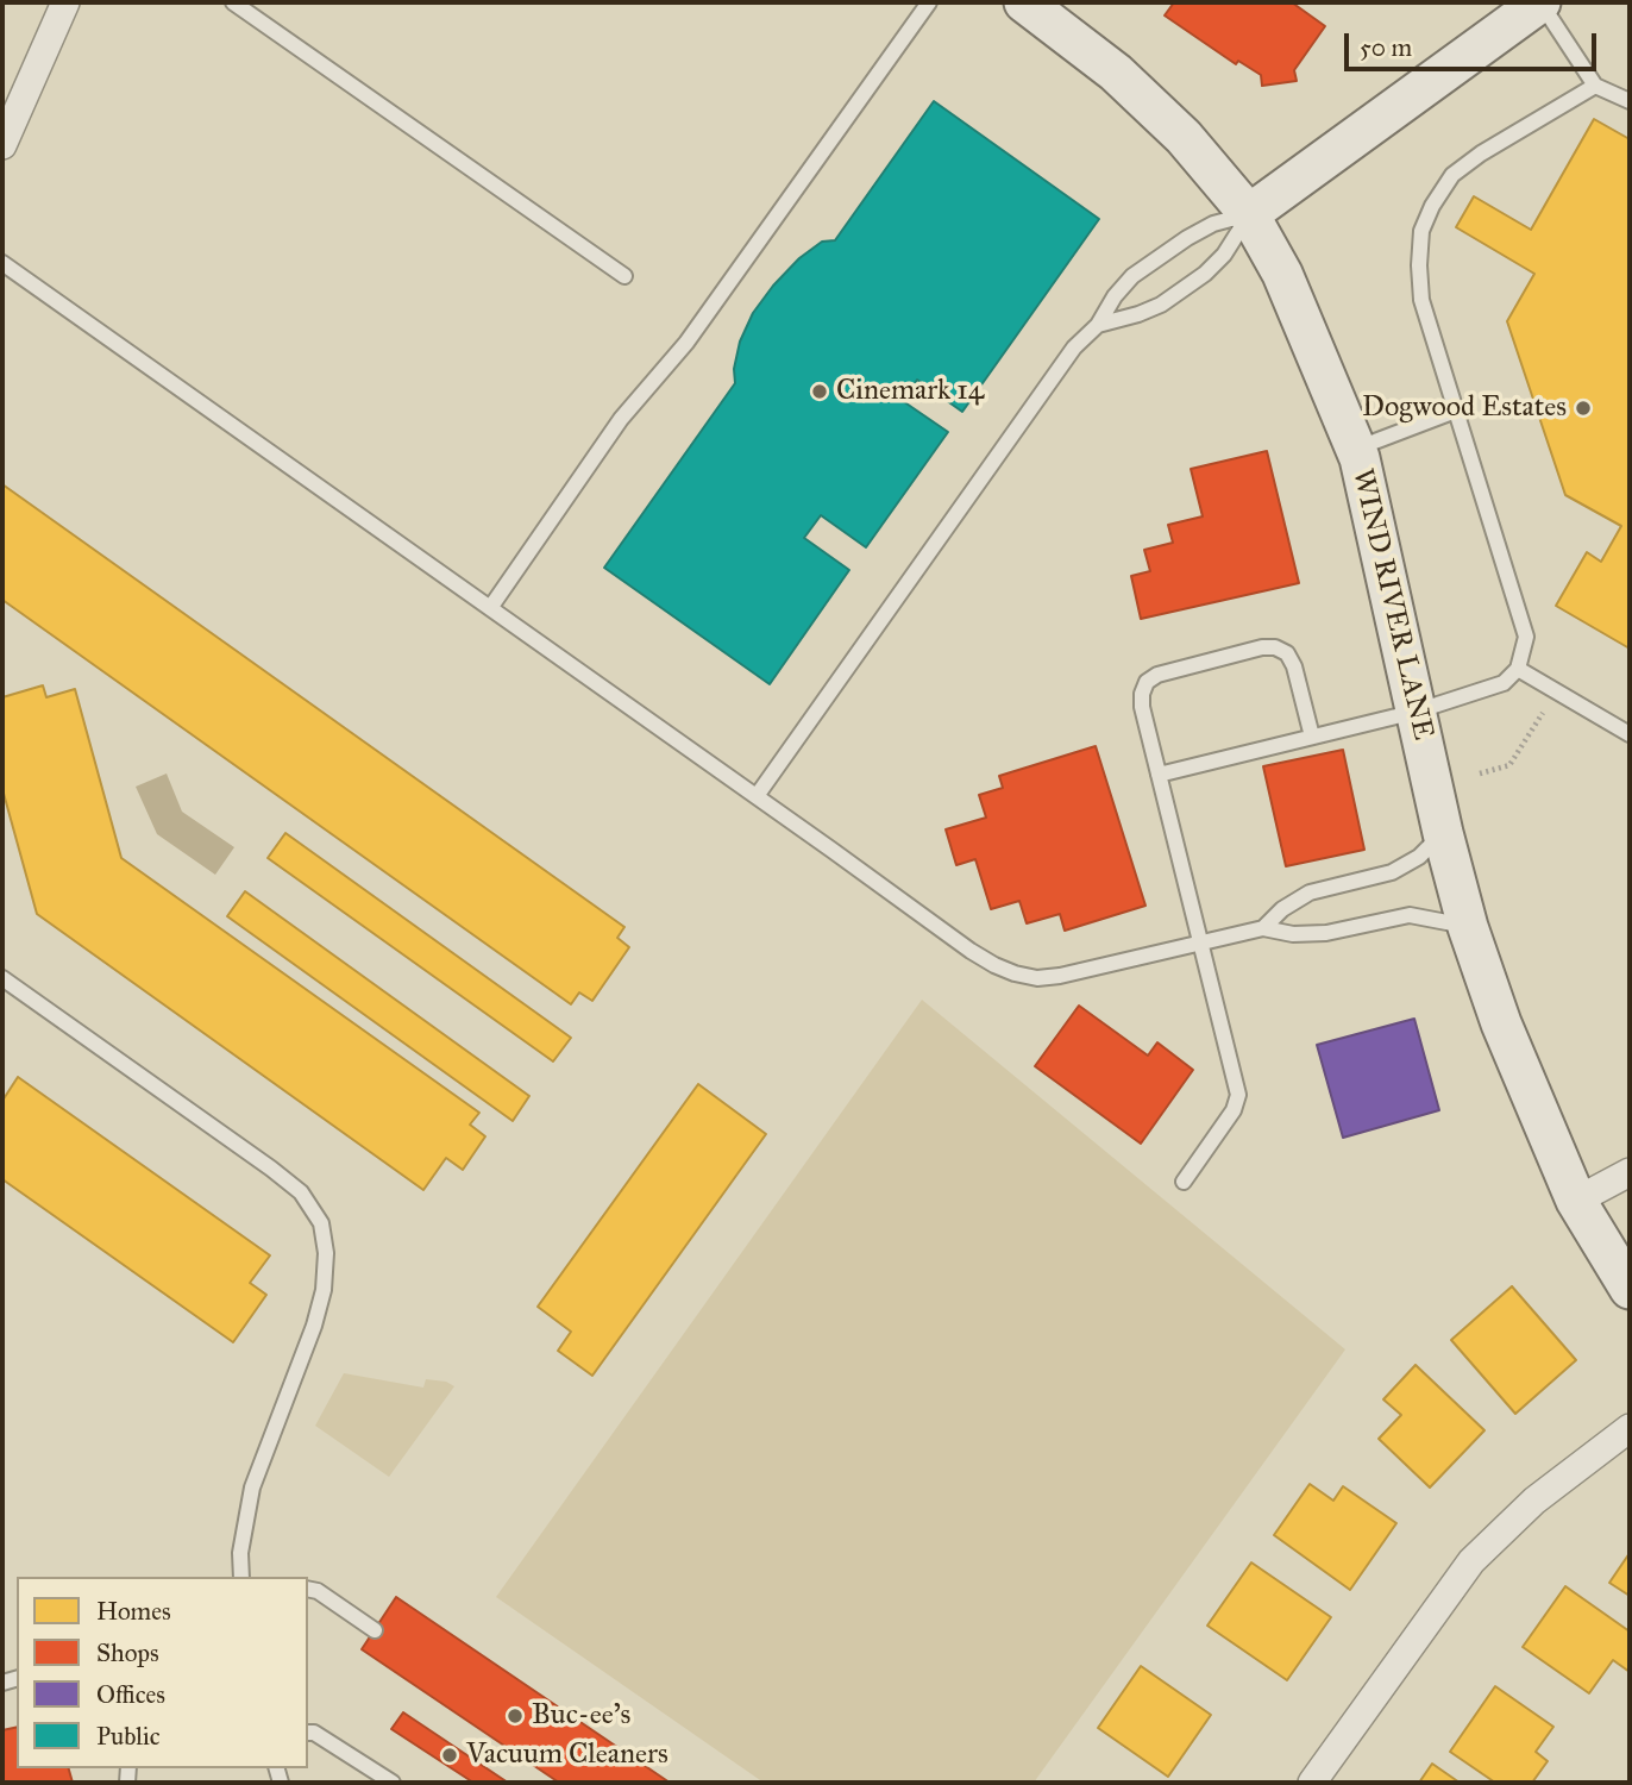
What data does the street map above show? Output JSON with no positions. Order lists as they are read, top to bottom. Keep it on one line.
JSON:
{"streets":{"street":["WIND RIVER LANE"]},"places":["Cinemark 14","Dogwood Estates","Buc-ee's","Vacuum Cleaners"],"legend":["Homes","Shops","Offices","Public"],"scale_bar":"50 m"}
